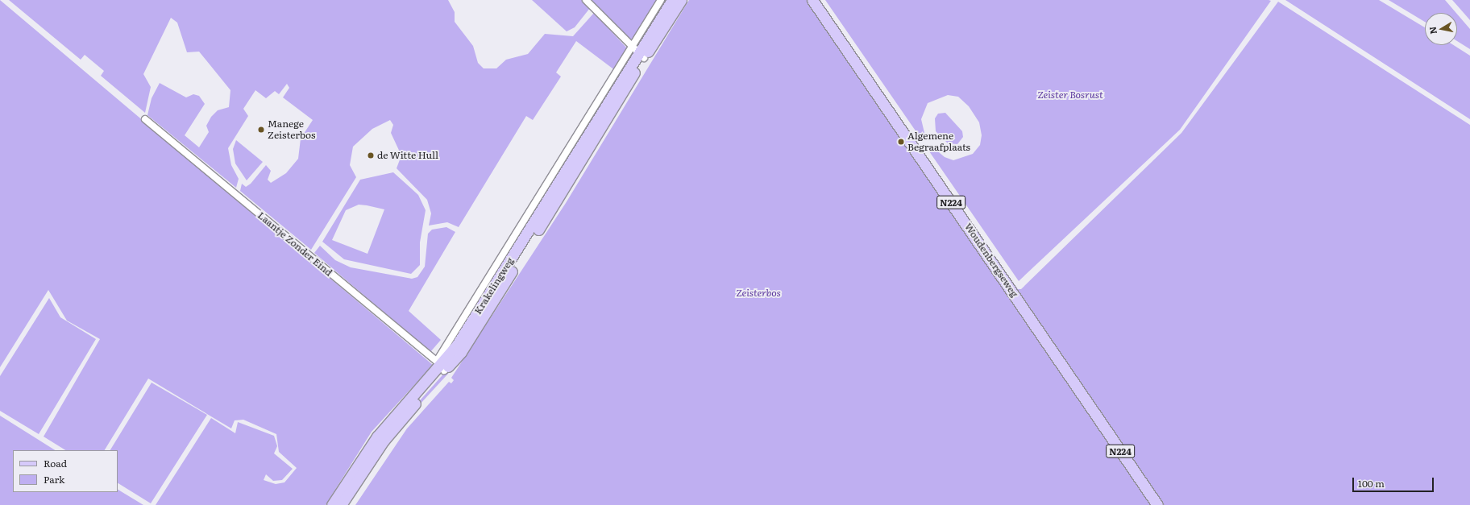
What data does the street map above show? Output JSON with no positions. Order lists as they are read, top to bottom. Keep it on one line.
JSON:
{"streets":{"main road":["N224","Woudenbergseweg","Krakelingweg"],"street":["Laantje Zonder Eind"]},"crossings":[["Laantje Zonder Eind","Krakelingweg"]],"parks":["Zeister Bosrust","Zeisterbos"],"places":["Manege Zeisterbos","Algemene Begraafplaats","de Witte Hull"],"legend":["Road","Park"],"scale_bar":"100 m","north":"left"}
